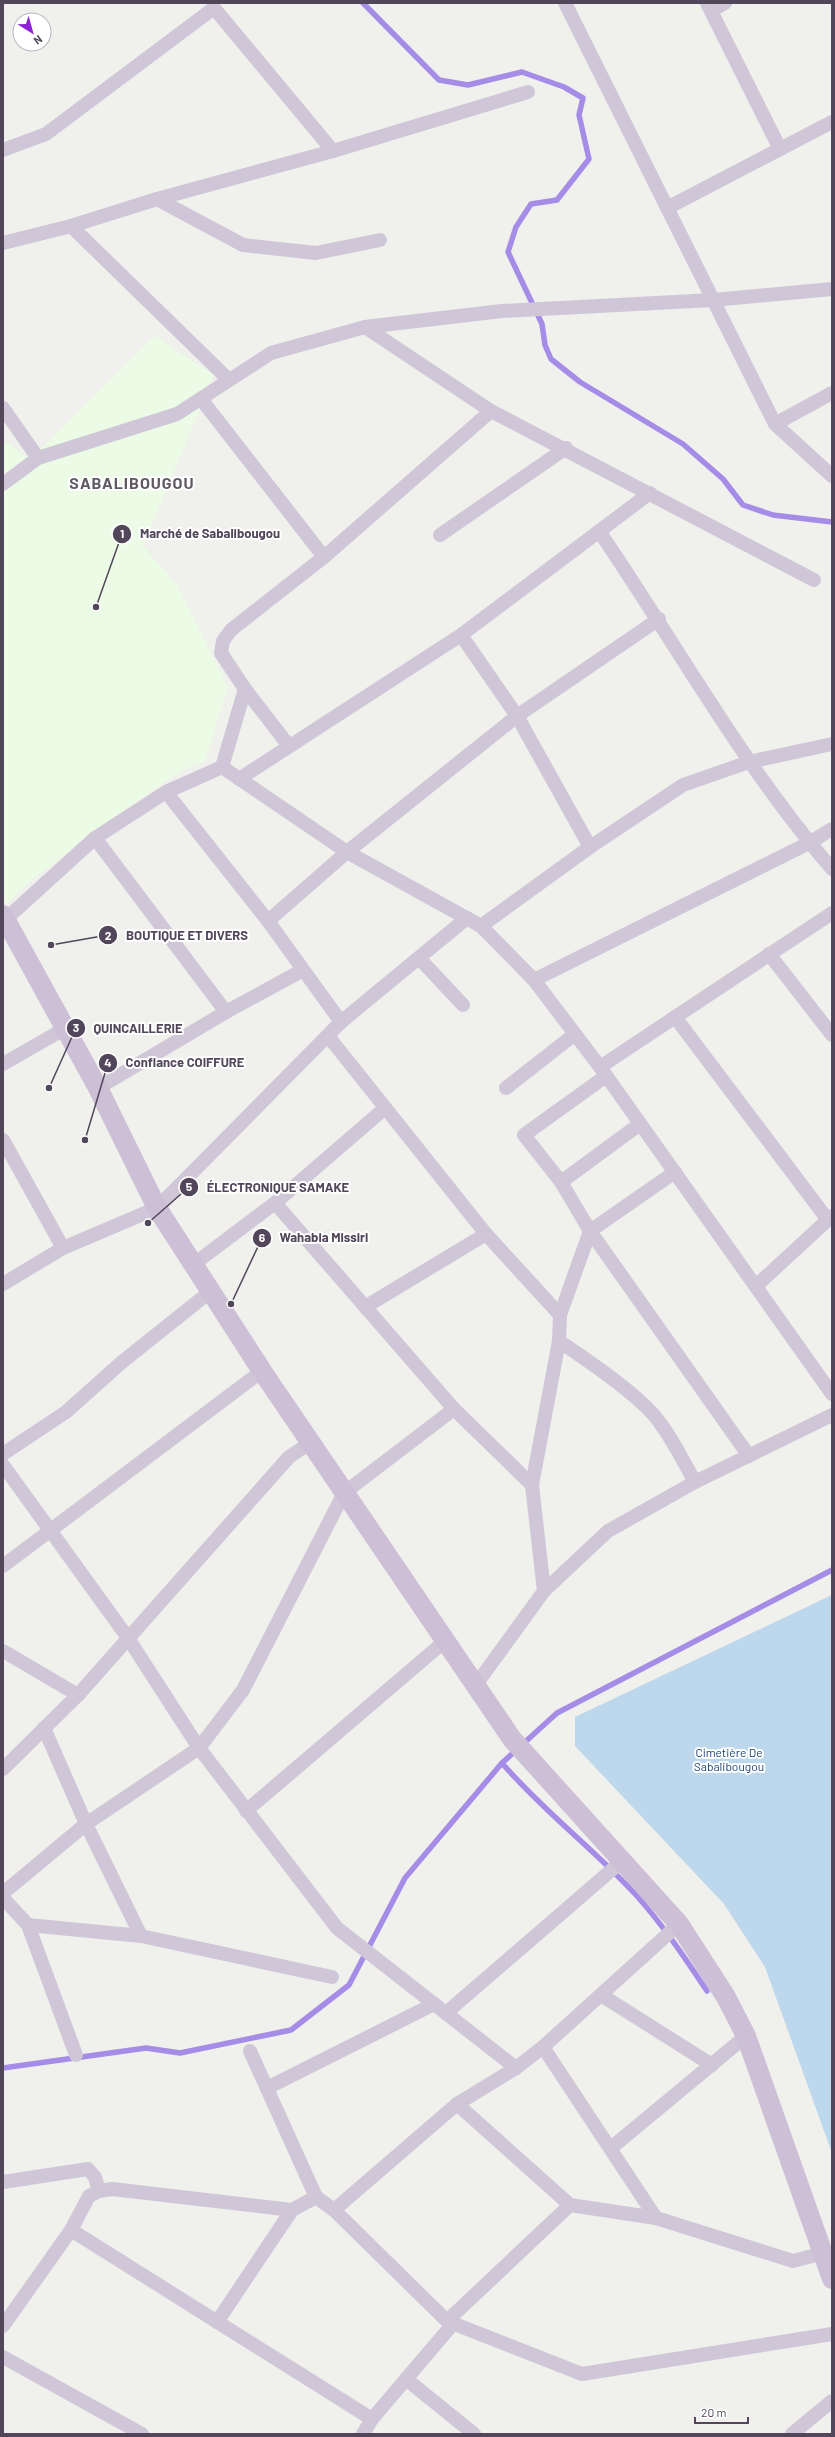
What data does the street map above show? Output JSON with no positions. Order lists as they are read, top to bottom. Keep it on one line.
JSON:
{"districts":["SABALIBOUGOU"],"parks":["Cimetière De Sabalibougou"],"places":["Marché de Sabalibougou","BOUTIQUE ET DIVERS","QUINCAILLERIE","Confiance COIFFURE","ÉLECTRONIQUE SAMAKE","Wahabia Missiri"],"scale_bar":"20 m","north":"bottom right"}
